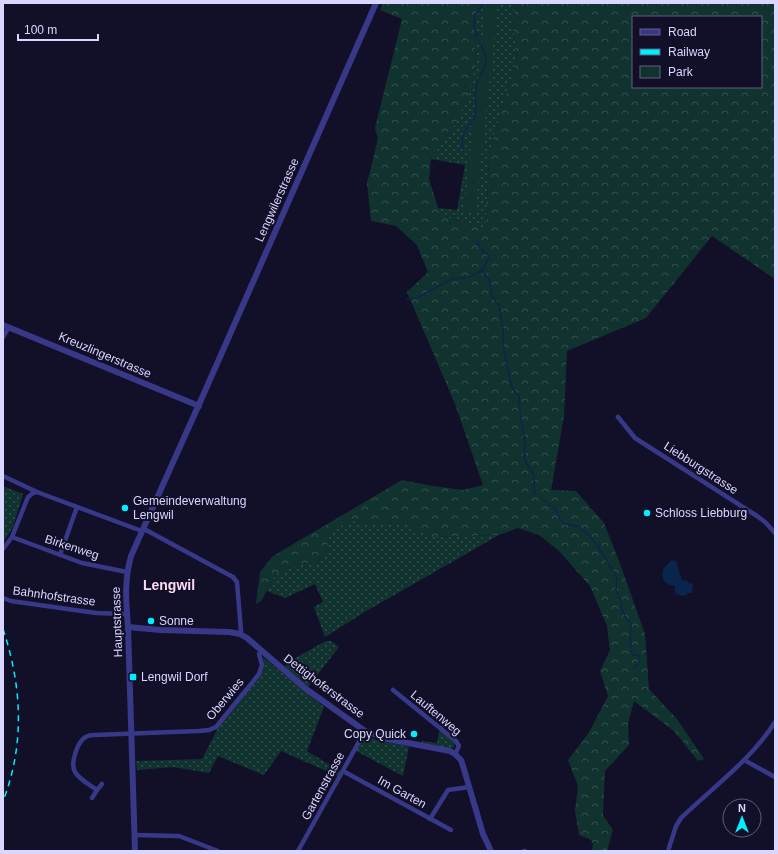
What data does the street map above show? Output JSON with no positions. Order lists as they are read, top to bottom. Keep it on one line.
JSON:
{"streets":{"street":["Lengwilerstrasse","Kreuzlingerstrasse","Liebburgstrasse","Birkenweg","Bahnhofstrasse","Hauptstrasse","Dettighoferstrasse","Oberwies","Lauftenweg","Gartenstrasse","Im Garten"]},"crossings":[["Lengwilerstrasse","Kreuzlingerstrasse"],["Lengwilerstrasse","Hauptstrasse"],["Kreuzlingerstrasse","Hauptstrasse"],["Birkenweg","Hauptstrasse"],["Bahnhofstrasse","Hauptstrasse"],["Hauptstrasse","Dettighoferstrasse"],["Hauptstrasse","Oberwies"],["Dettighoferstrasse","Oberwies"],["Dettighoferstrasse","Lauftenweg"],["Dettighoferstrasse","Gartenstrasse"],["Gartenstrasse","Im Garten"]],"districts":["Lengwil"],"places":{"other":["Gemeindeverwaltung Lengwil","Schloss Liebburg","Sonne","Copy Quick"],"transit":["Lengwil Dorf"]},"legend":["Road","Railway","Park"],"scale_bar":"100 m","north":"top"}
